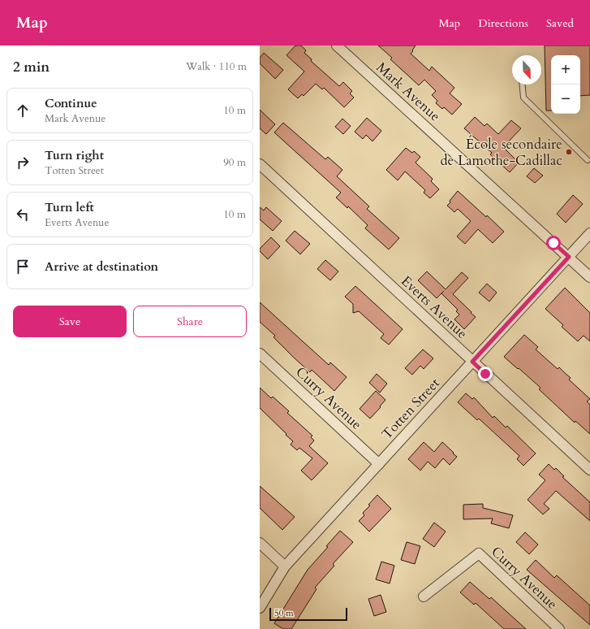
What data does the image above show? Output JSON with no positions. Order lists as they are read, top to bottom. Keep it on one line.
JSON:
{"streets":{"street":["Mark Avenue","Everts Avenue","Curry Avenue","Totten Street"]},"crossings":[["Mark Avenue","Totten Street"],["Everts Avenue","Totten Street"],["Curry Avenue","Totten Street"]],"places":["École secondaire de Lamothe-Cadillac"],"scale_bar":"50 m","north":"bottom","page":{"header":"Map","nav":["Map","Directions","Saved"],"heading":["2 min","Walk · 110 m"],"map_buttons":["+","−"],"list":[["Continue","Mark Avenue","10 m"],["Turn right","Totten Street","90 m"],["Turn left","Everts Avenue","10 m"],"Arrive at destination"],"buttons":["Save","Share"],"scale":"50 m"}}
